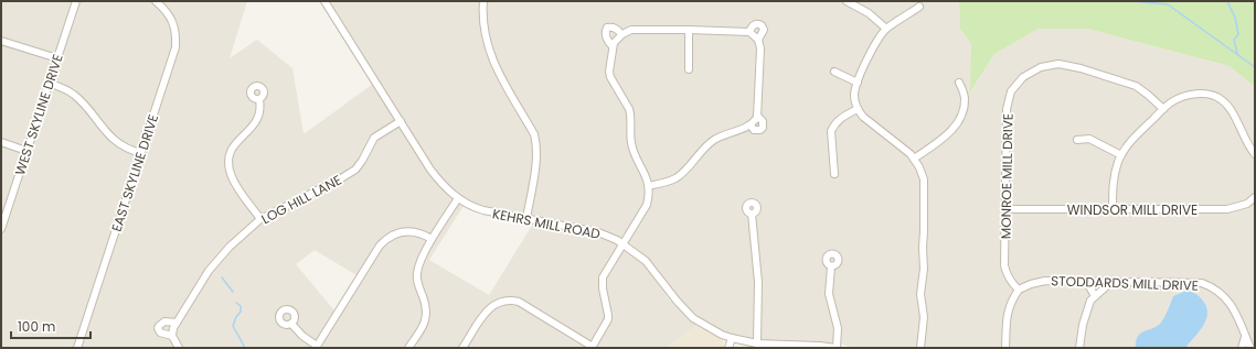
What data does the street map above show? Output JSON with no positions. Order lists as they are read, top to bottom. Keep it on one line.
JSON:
{"streets":{"street":["WEST SKYLINE DRIVE","EAST SKYLINE DRIVE","MONROE MILL DRIVE","LOG HILL LANE","WINDSOR MILL DRIVE","KEHRS MILL ROAD","STODDARDS MILL DRIVE"]},"crossings":[["MONROE MILL DRIVE","WINDSOR MILL DRIVE"],["MONROE MILL DRIVE","STODDARDS MILL DRIVE"],["LOG HILL LANE","KEHRS MILL ROAD"]],"scale_bar":"100 m"}
